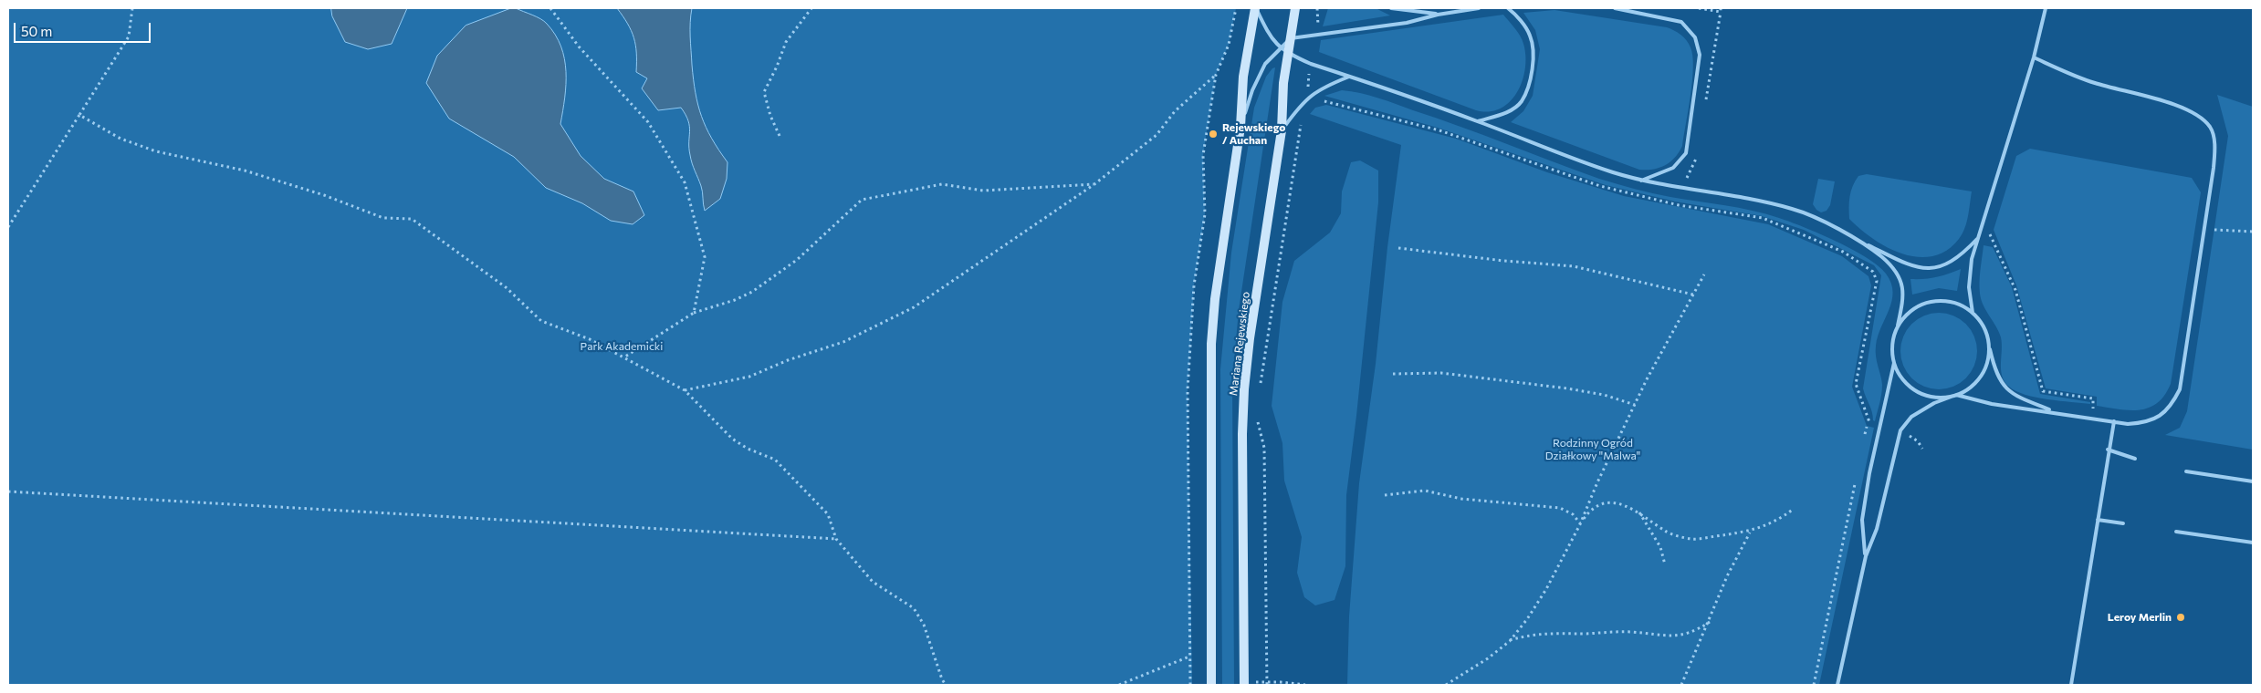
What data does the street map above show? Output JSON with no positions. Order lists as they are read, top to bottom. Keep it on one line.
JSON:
{"streets":{"street":["Mariana Rejewskiego"]},"parks":["Park Akademicki","Rodzinny Ogród Działkowy \"Malwa\""],"places":["Rejewskiego / Auchan","Leroy Merlin"],"scale_bar":"50 m"}
